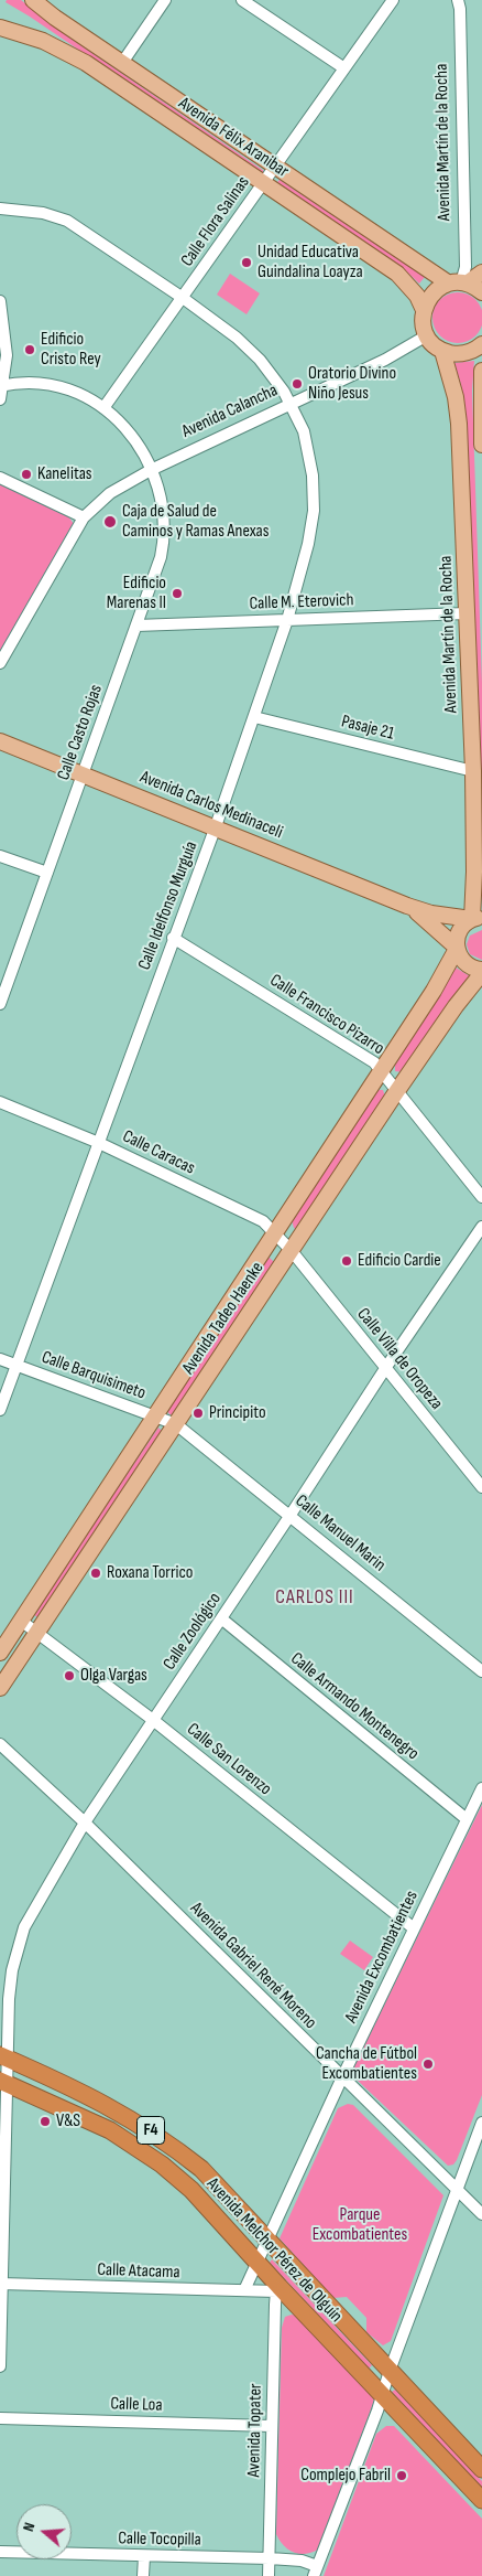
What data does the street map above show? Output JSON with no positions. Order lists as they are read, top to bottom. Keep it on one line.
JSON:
{"streets":{"highway":["F4","Avenida Melchor Pérez de Olguín"],"main road":["Avenida Félix Aranibar","Avenida Martín de la Rocha","Avenida Carlos Medinaceli","Avenida Tadeo Haenke"],"street":["Calle Flora Salinas","Avenida Calancha","Calle M. Eterovich","Pasaje 21","Calle Casto Rojas","Calle Idelfonso Murguía","Calle Francisco Pizarro","Calle Caracas","Calle Villa de Oropeza","Calle Barquisimeto","Calle Manuel Marin","Calle Zoológico","Calle Armando Montenegro","Calle San Lorenzo","Avenida Excombatientes","Avenida Gabriel René Moreno","Calle Atacama","Calle Loa","Avenida Topater","Calle Tocopilla"]},"crossings":[["Avenida Félix Aranibar","Avenida Martín de la Rocha"],["Avenida Félix Aranibar","Calle Flora Salinas"],["Avenida Martín de la Rocha","Calle M. Eterovich"],["Avenida Martín de la Rocha","Pasaje 21"],["Avenida Martín de la Rocha","Avenida Carlos Medinaceli"],["Avenida Martín de la Rocha","Avenida Tadeo Haenke"],["Calle Flora Salinas","Calle Casto Rojas"],["Calle Flora Salinas","Calle Idelfonso Murguía"],["Avenida Calancha","Calle Casto Rojas"],["Avenida Calancha","Calle Idelfonso Murguía"],["Calle M. Eterovich","Calle Casto Rojas"],["Calle M. Eterovich","Calle Idelfonso Murguía"],["Pasaje 21","Calle Idelfonso Murguía"],["Calle Casto Rojas","Avenida Carlos Medinaceli"],["Avenida Carlos Medinaceli","Calle Idelfonso Murguía"],["Avenida Carlos Medinaceli","Avenida Tadeo Haenke"],["Calle Idelfonso Murguía","Calle Francisco Pizarro"],["Calle Idelfonso Murguía","Calle Caracas"],["Calle Idelfonso Murguía","Calle Barquisimeto"],["Calle Francisco Pizarro","Avenida Tadeo Haenke"],["Calle Caracas","Avenida Tadeo Haenke"],["Calle Caracas","Calle Villa de Oropeza"],["Avenida Tadeo Haenke","Calle Villa de Oropeza"],["Avenida Tadeo Haenke","Calle Barquisimeto"],["Avenida Tadeo Haenke","Calle Manuel Marin"],["Avenida Tadeo Haenke","Calle San Lorenzo"],["Calle Villa de Oropeza","Calle Zoológico"],["Calle Barquisimeto","Calle Manuel Marin"],["Calle Manuel Marin","Calle Zoológico"],["Calle Zoológico","Calle Armando Montenegro"],["Calle Zoológico","Calle San Lorenzo"],["Calle Zoológico","Avenida Gabriel René Moreno"],["Calle Zoológico","Avenida Melchor Pérez de Olguín"],["Calle Zoológico","Calle Atacama"],["Calle Armando Montenegro","Avenida Excombatientes"],["Calle San Lorenzo","Avenida Excombatientes"],["Avenida Excombatientes","Avenida Gabriel René Moreno"],["Avenida Excombatientes","Avenida Melchor Pérez de Olguín"],["Avenida Excombatientes","Calle Atacama"],["Avenida Melchor Pérez de Olguín","Calle Atacama"],["Avenida Melchor Pérez de Olguín","Avenida Topater"],["Calle Atacama","Avenida Topater"],["Calle Loa","Avenida Topater"],["Avenida Topater","Calle Tocopilla"]],"districts":["CARLOS III"],"parks":["Parque Excombatientes"],"places":["Unidad Educativa Guindalina Loayza","Edificio Cristo Rey","Oratorio Divino Niño Jesus","Kanelitas","Caja de Salud de Caminos y Ramas Anexas","Edificio Marenas II","Edificio Cardie","Principito","Roxana Torrico","Olga Vargas","Cancha de Fútbol Excombatientes","V&S","Complejo Fabril"],"north":"left"}
